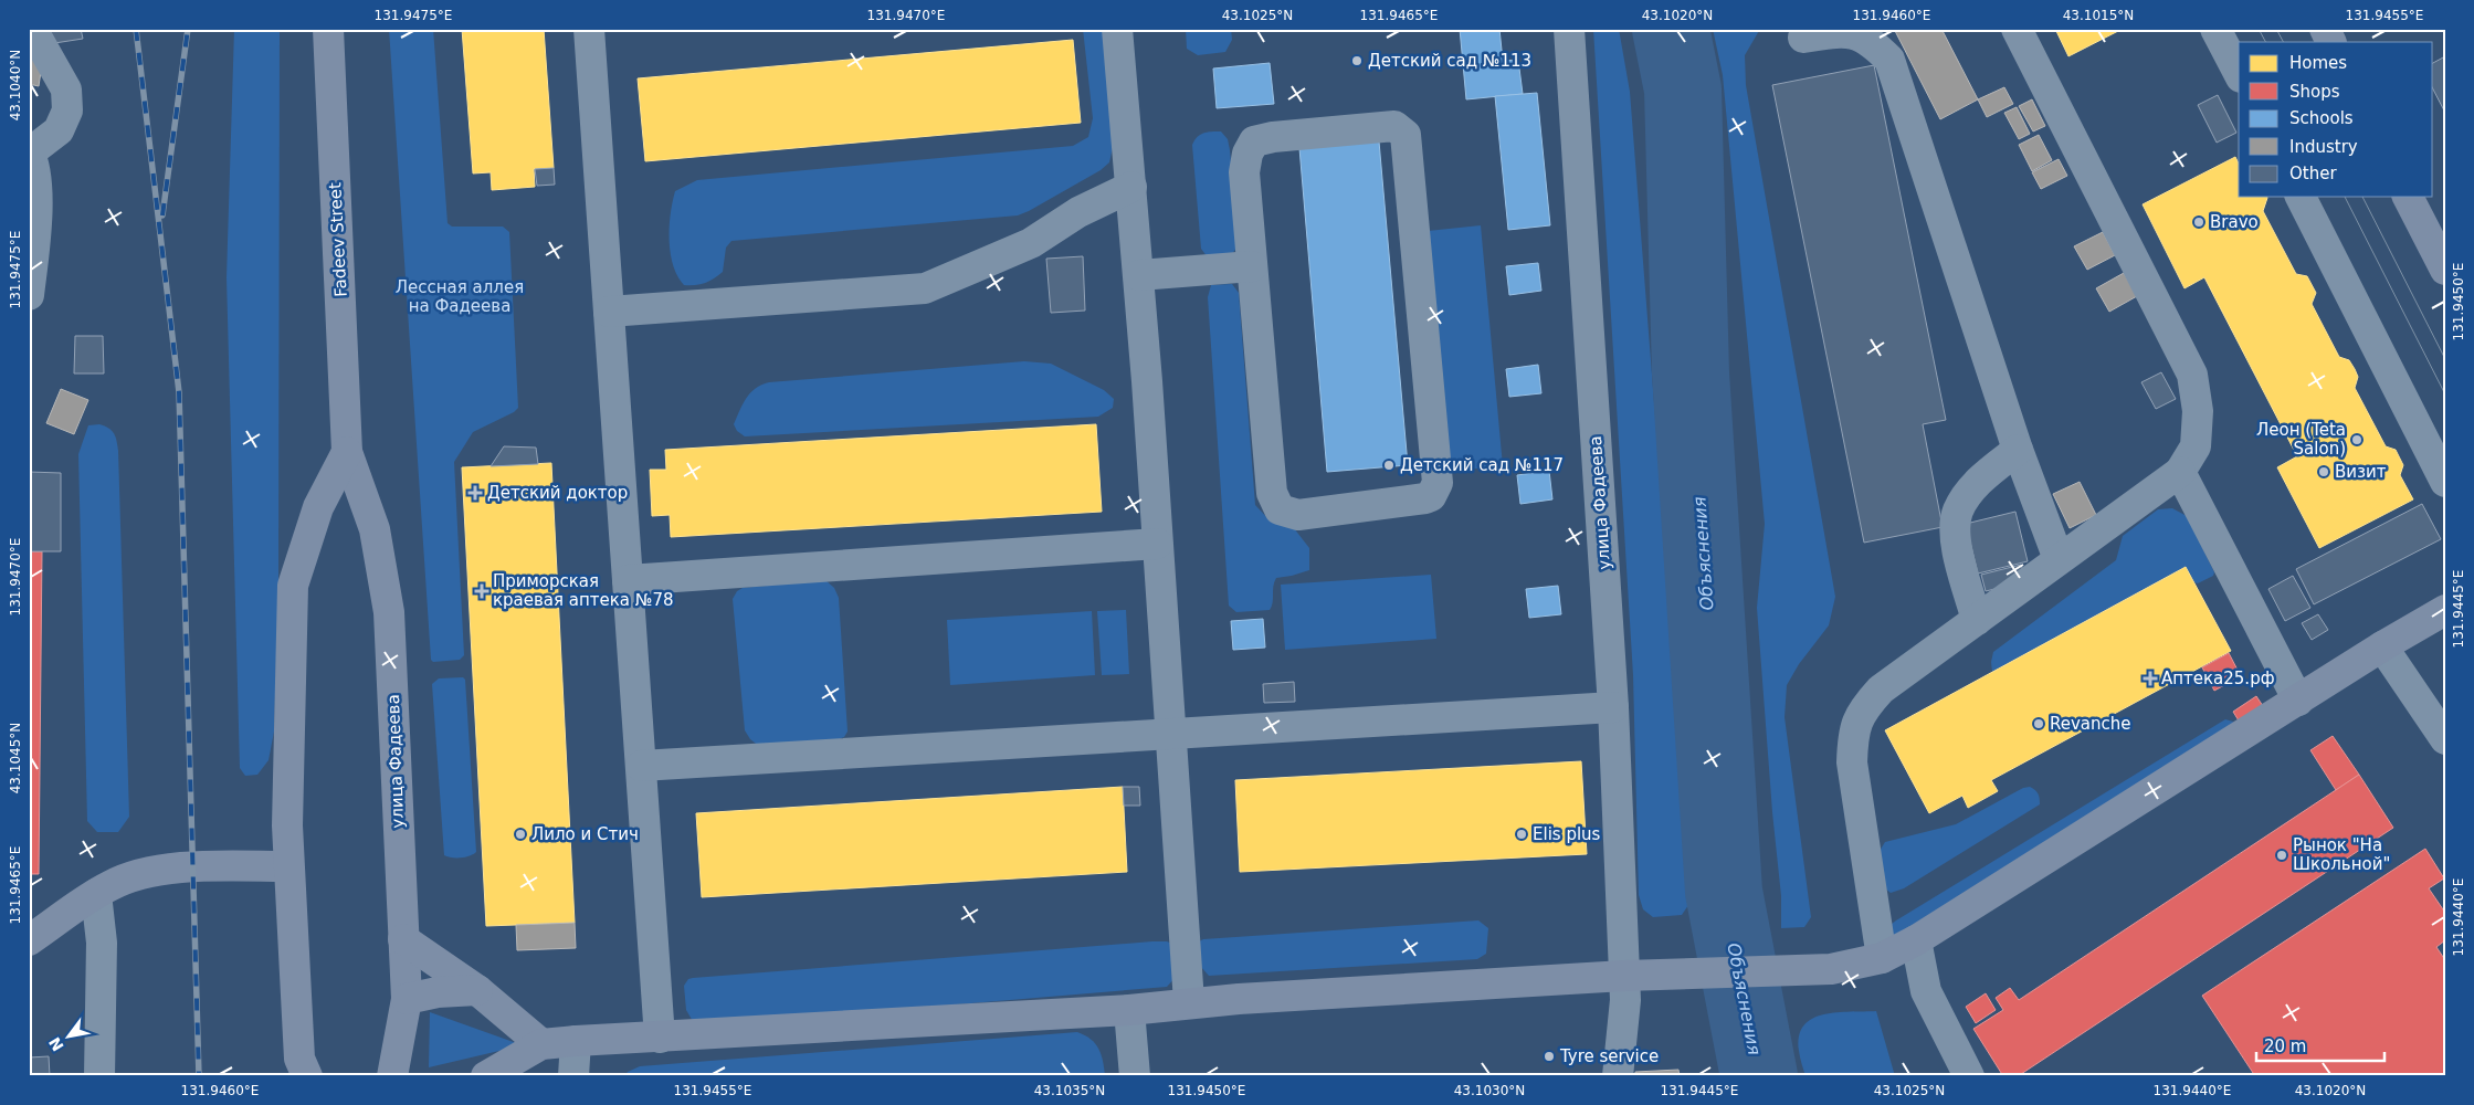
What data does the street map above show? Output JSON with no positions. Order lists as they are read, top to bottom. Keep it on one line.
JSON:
{"streets":{"main road":["Fadeev Street","улица Фадеева"]},"crossings":[["Fadeev Street","улица Фадеева"]],"water":["Объяснения"],"parks":["Лессная аллея на Фадеева"],"places":{"other":["Детский сад №113","Bravo","Леон (Teta Salon)","Детский сад №117","Визит","Revanche","Лило и Стич","Elis plus","Рынок \"На Школьной\"","Tyre service"],"health":["Детский доктор","Приморская краевая аптека №78","Аптека25.рф"]},"legend":["Homes","Shops","Schools","Industry","Other"],"scale_bar":"20 m","north":"bottom left","coordinates":["131.9475°E","131.9470°E","43.1025°N","131.9465°E","43.1020°N","131.9460°E","43.1015°N","131.9455°E","43.1040°N","131.9450°E","131.9445°E","43.1045°N","131.9440°E","43.1035°N","43.1030°N"]}
